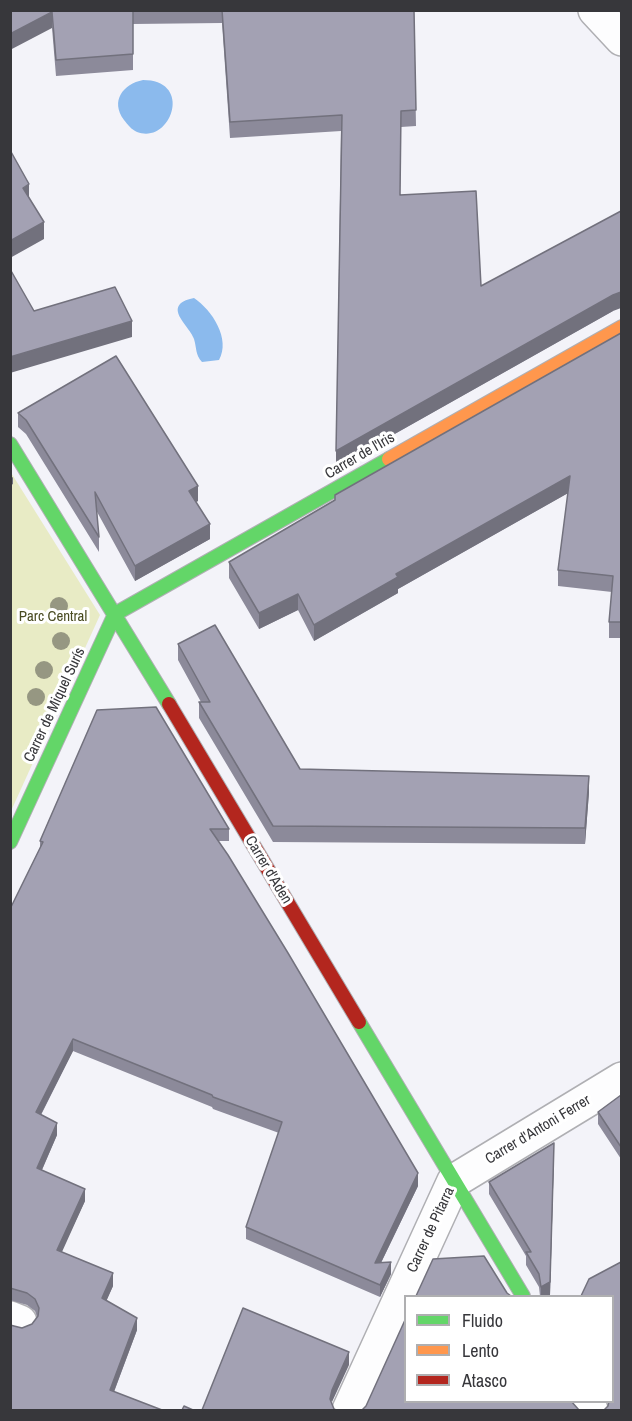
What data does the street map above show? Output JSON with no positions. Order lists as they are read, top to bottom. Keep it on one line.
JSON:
{"streets":{"street":["Carrer de l'Iris","Carrer de Miquel Surís","Carrer d'Aden","Carrer d'Antoni Ferrer","Carrer de Pitarra"]},"crossings":[["Carrer de l'Iris","Carrer de Miquel Surís"],["Carrer de l'Iris","Carrer d'Aden"],["Carrer de Miquel Surís","Carrer d'Aden"],["Carrer d'Aden","Carrer d'Antoni Ferrer"],["Carrer d'Aden","Carrer de Pitarra"],["Carrer d'Antoni Ferrer","Carrer de Pitarra"]],"parks":["Parc Central"],"legend":["Fluido","Lento","Atasco"]}
